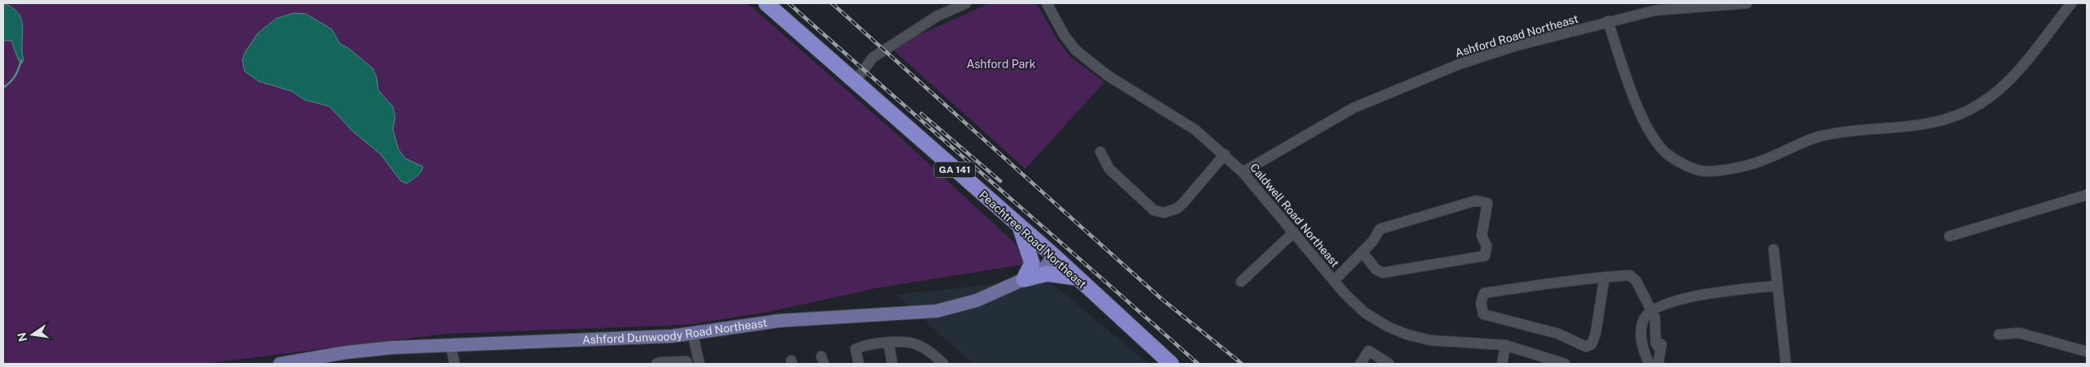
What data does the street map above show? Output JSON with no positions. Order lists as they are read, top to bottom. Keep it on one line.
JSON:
{"streets":{"highway":["GA 141","Peachtree Road Northeast"],"main road":["Ashford Dunwoody Road Northeast"],"street":["Ashford Road Northeast","Caldwell Road Northeast"]},"crossings":[["Ashford Road Northeast","Caldwell Road Northeast"],["Peachtree Road Northeast","Ashford Dunwoody Road Northeast"]],"parks":["Ashford Park"],"north":"left"}
